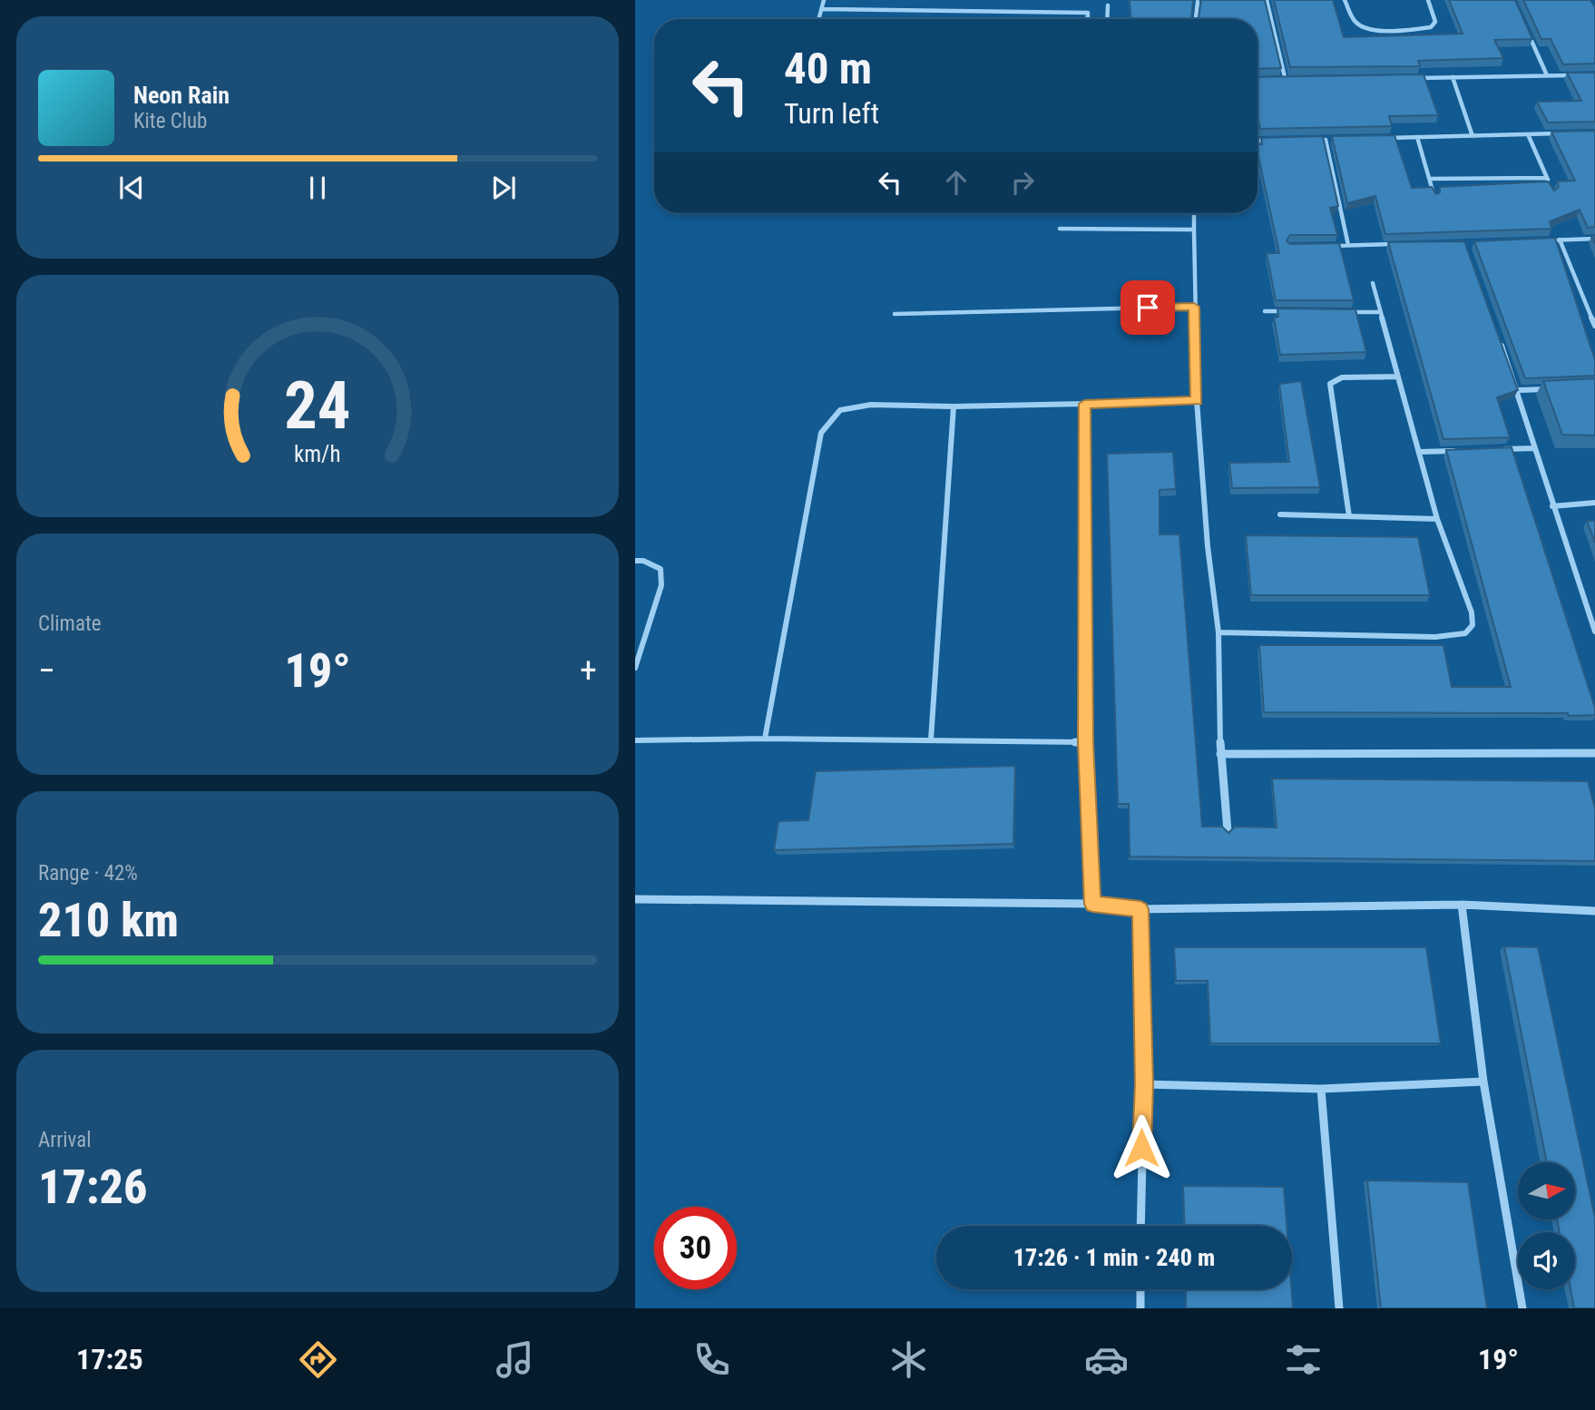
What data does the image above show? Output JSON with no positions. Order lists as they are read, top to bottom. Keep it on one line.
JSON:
{"north":"right","page":{"turn":["40 m","Turn left"],"song":["Neon Rain","Kite Club"],"tile":["Climate",["Range · 42%","210 km"],["Arrival","17:26"]],"heat":["−","19°","+"],"limit":"30","trip":"17:26 · 1 min · 240 m","tabs":["17:25","19°"],"gauge":["24","km/h"]}}
